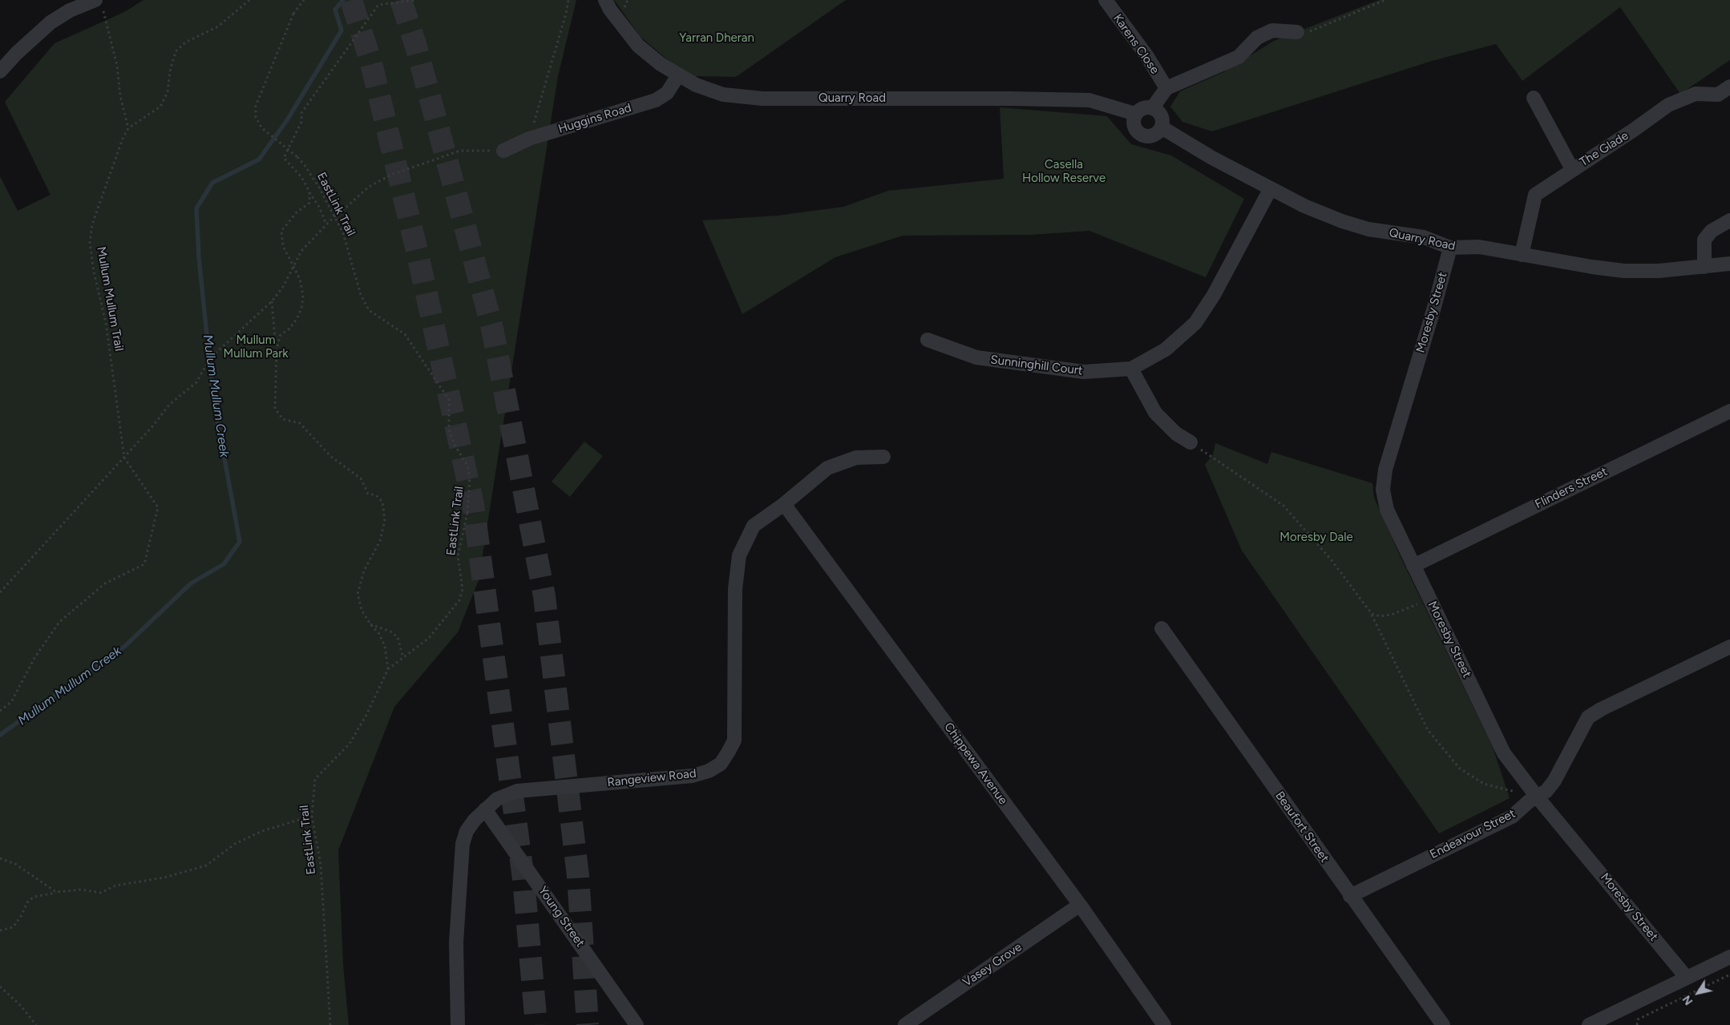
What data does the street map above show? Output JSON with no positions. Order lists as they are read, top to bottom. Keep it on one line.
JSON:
{"streets":{"street":["Karens Close","Quarry Road","Huggins Road","The Glade","Moresby Street","Sunninghill Court","Flinders Street","Chippewa Avenue","Rangeview Road","Beaufort Street","Endeavour Street","Young Street","Vasey Grove"],"path":["EastLink Trail","Mullum Mullum Trail"]},"crossings":[["Quarry Road","Huggins Road"],["Quarry Road","The Glade"],["Quarry Road","Moresby Street"],["Quarry Road","Sunninghill Court"],["Moresby Street","Flinders Street"],["Moresby Street","Endeavour Street"],["Chippewa Avenue","Rangeview Road"],["Chippewa Avenue","Vasey Grove"],["Rangeview Road","Young Street"],["Beaufort Street","Endeavour Street"]],"water":["Mullum Mullum Creek"],"parks":["Yarran Dheran","Casella Hollow Reserve","Mullum Mullum Park","Moresby Dale"],"north":"bottom left"}
